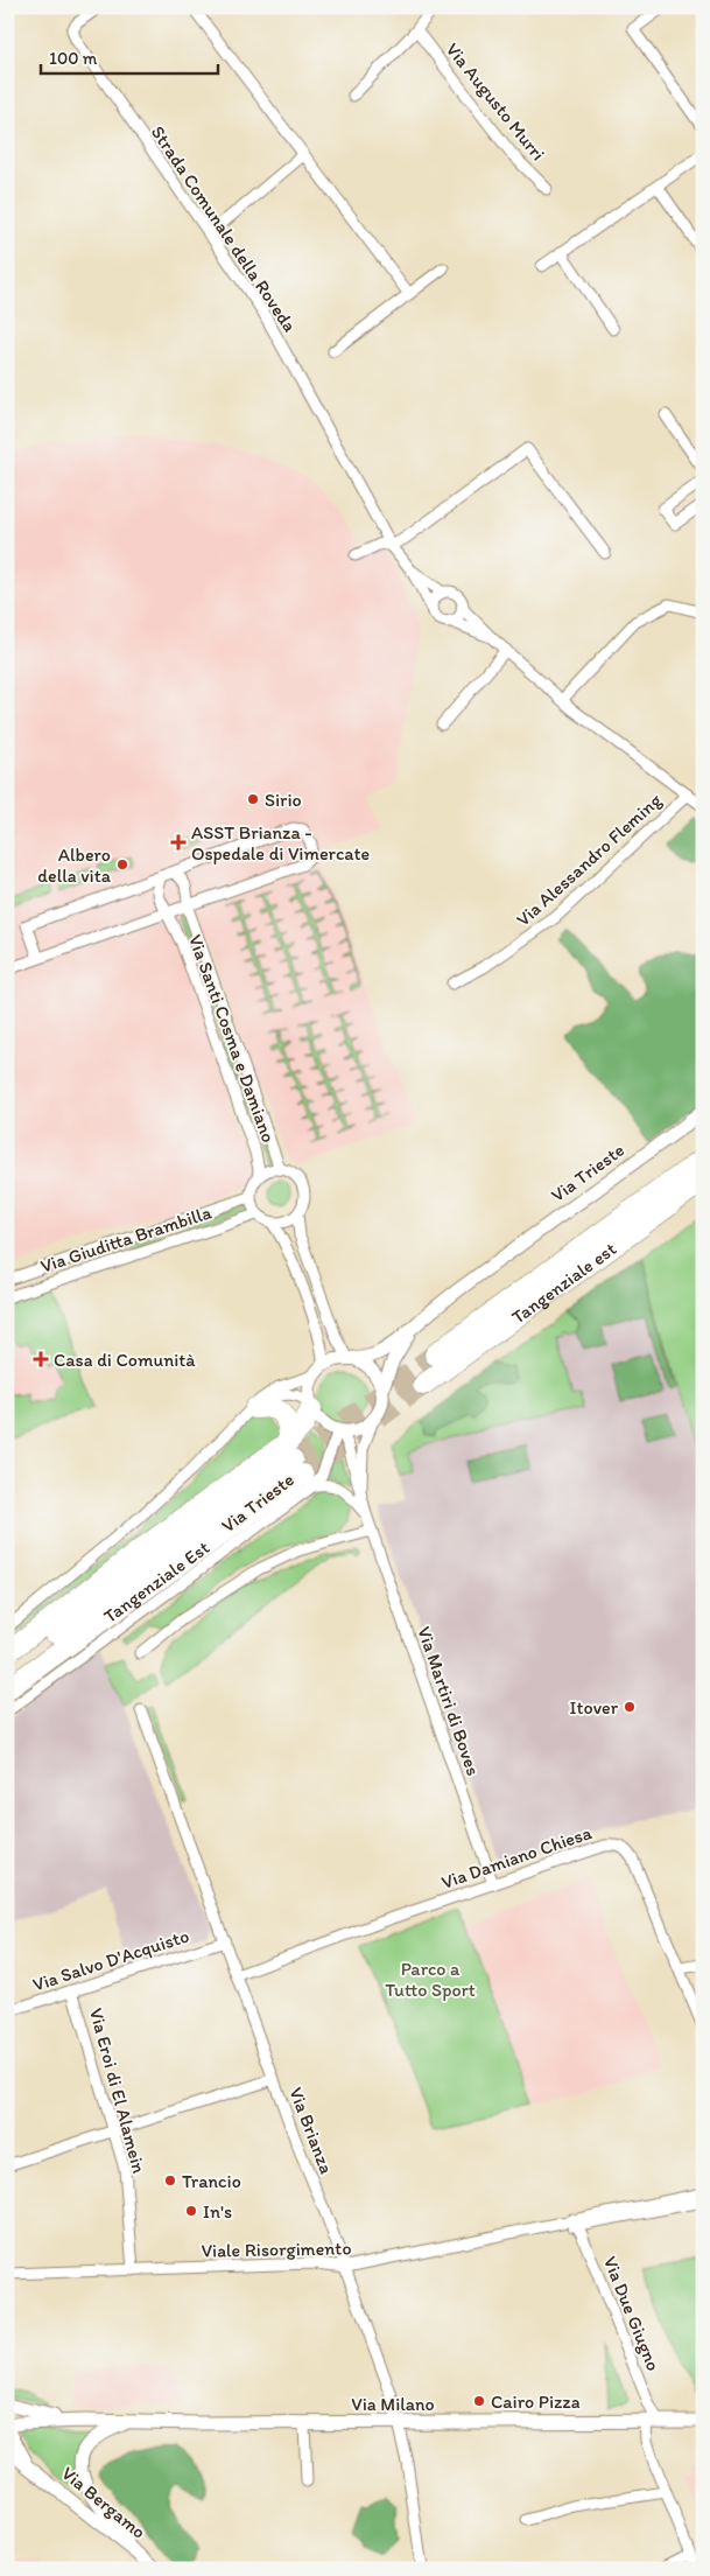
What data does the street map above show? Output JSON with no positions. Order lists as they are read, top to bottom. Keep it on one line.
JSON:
{"streets":{"highway":["Tangenziale est","Tangenziale Est"],"street":["Via Augusto Murri","Strada Comunale della Roveda","Via Alessandro Fleming","Via Santi Cosma e Damiano","Via Trieste","Via Giuditta Brambilla","Via Martiri di Boves","Via Damiano Chiesa","Via Salvo D'Acquisto","Via Eroi di El Alamein","Via Brianza","Viale Risorgimento","Via Due Giugno","Via Milano","Via Bergamo"]},"crossings":[["Strada Comunale della Roveda","Via Alessandro Fleming"],["Via Santi Cosma e Damiano","Via Giuditta Brambilla"],["Via Trieste","Tangenziale Est"],["Via Trieste","Via Martiri di Boves"],["Tangenziale Est","Via Martiri di Boves"],["Via Martiri di Boves","Via Damiano Chiesa"],["Via Damiano Chiesa","Via Brianza"],["Via Salvo D'Acquisto","Via Eroi di El Alamein"],["Via Salvo D'Acquisto","Via Brianza"],["Via Eroi di El Alamein","Viale Risorgimento"],["Via Brianza","Viale Risorgimento"],["Via Brianza","Via Milano"],["Viale Risorgimento","Via Due Giugno"],["Via Due Giugno","Via Milano"],["Via Milano","Via Bergamo"]],"parks":["Parco a Tutto Sport"],"places":{"other":["Sirio","Albero della vita","Itover","Trancio","In's","Cairo Pizza"],"health":["ASST Brianza - Ospedale di Vimercate","Casa di Comunità"]},"scale_bar":"100 m"}
